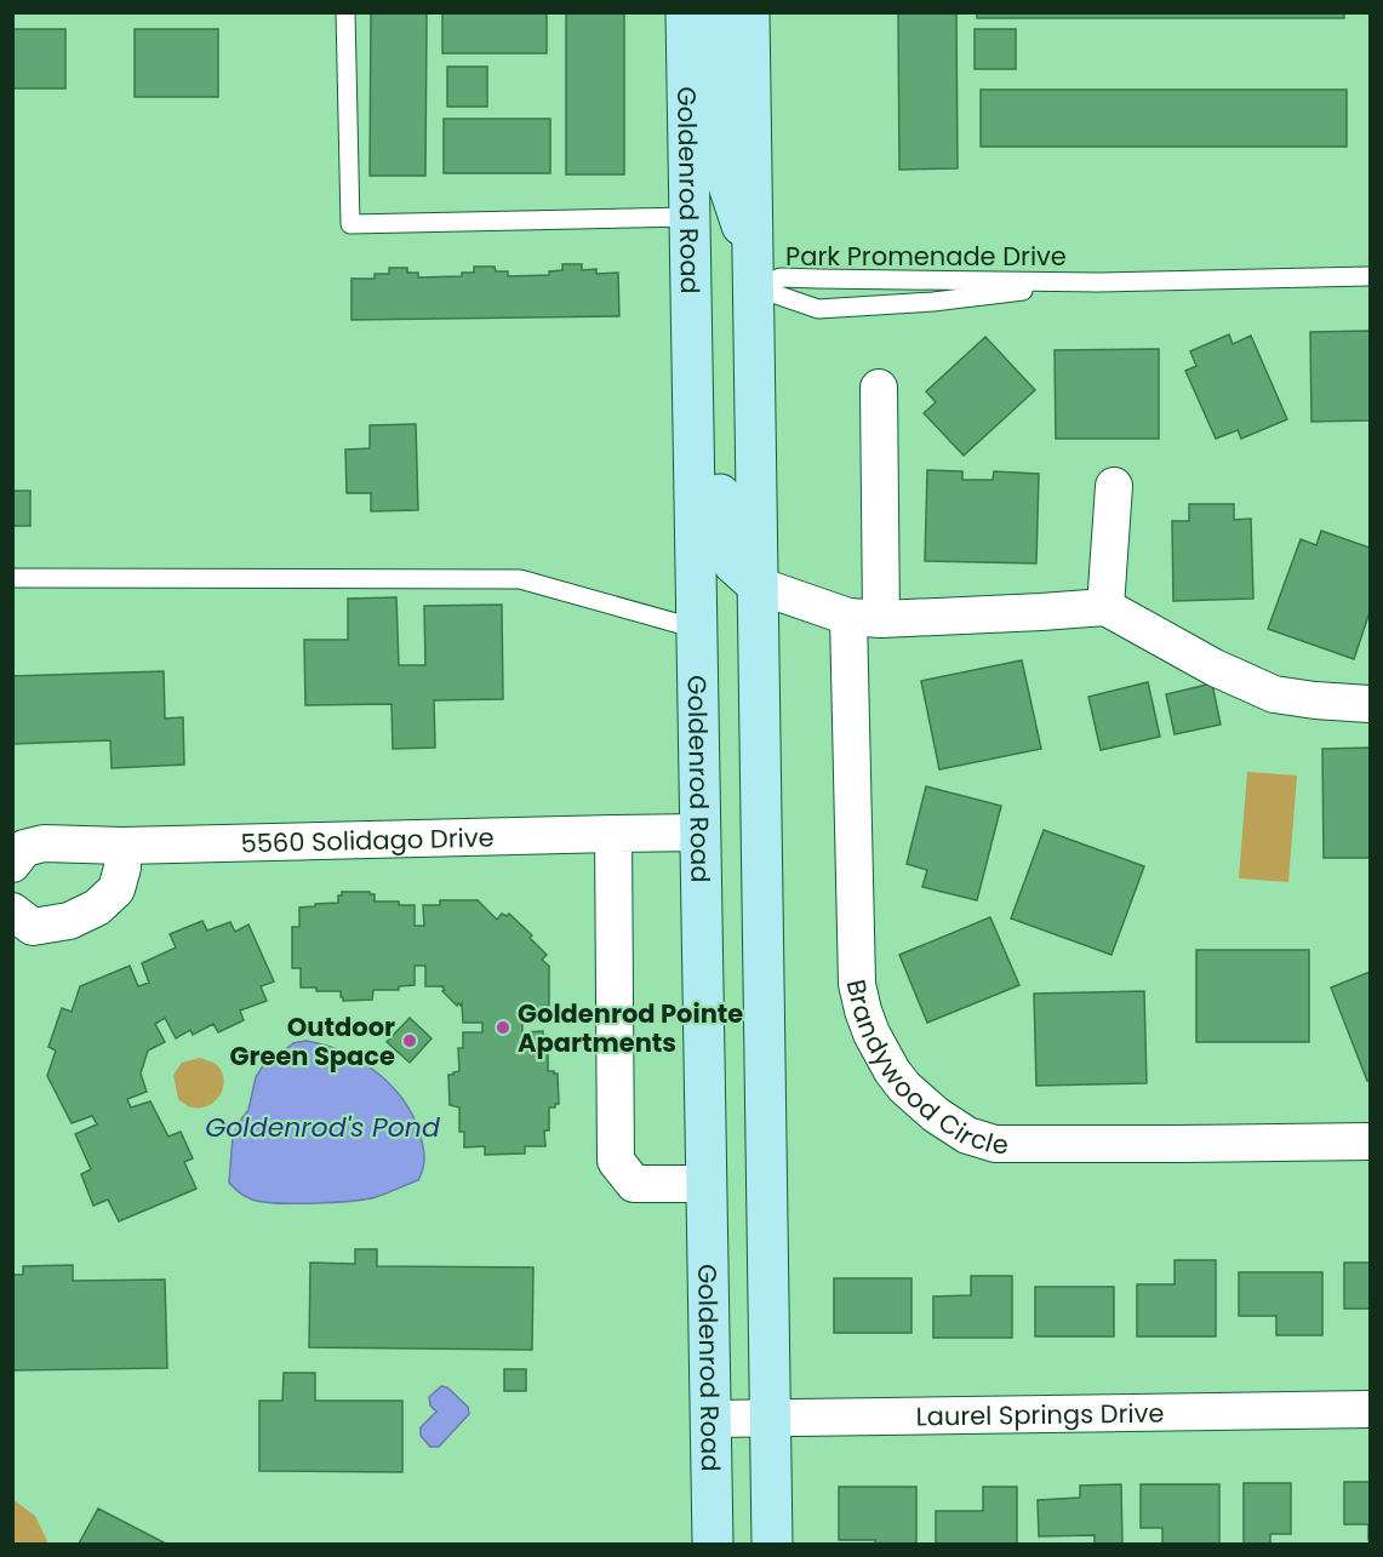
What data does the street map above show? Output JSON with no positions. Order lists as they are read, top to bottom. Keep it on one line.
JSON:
{"streets":{"main road":["Goldenrod Road"],"street":["5560 Solidago Drive","Brandywood Circle","Laurel Springs Drive"],"lane":["Park Promenade Drive"]},"crossings":[["Goldenrod Road","5560 Solidago Drive"],["Goldenrod Road","Laurel Springs Drive"]],"water":["Goldenrod's Pond"],"places":["Goldenrod Pointe Apartments","Outdoor Green Space"]}
